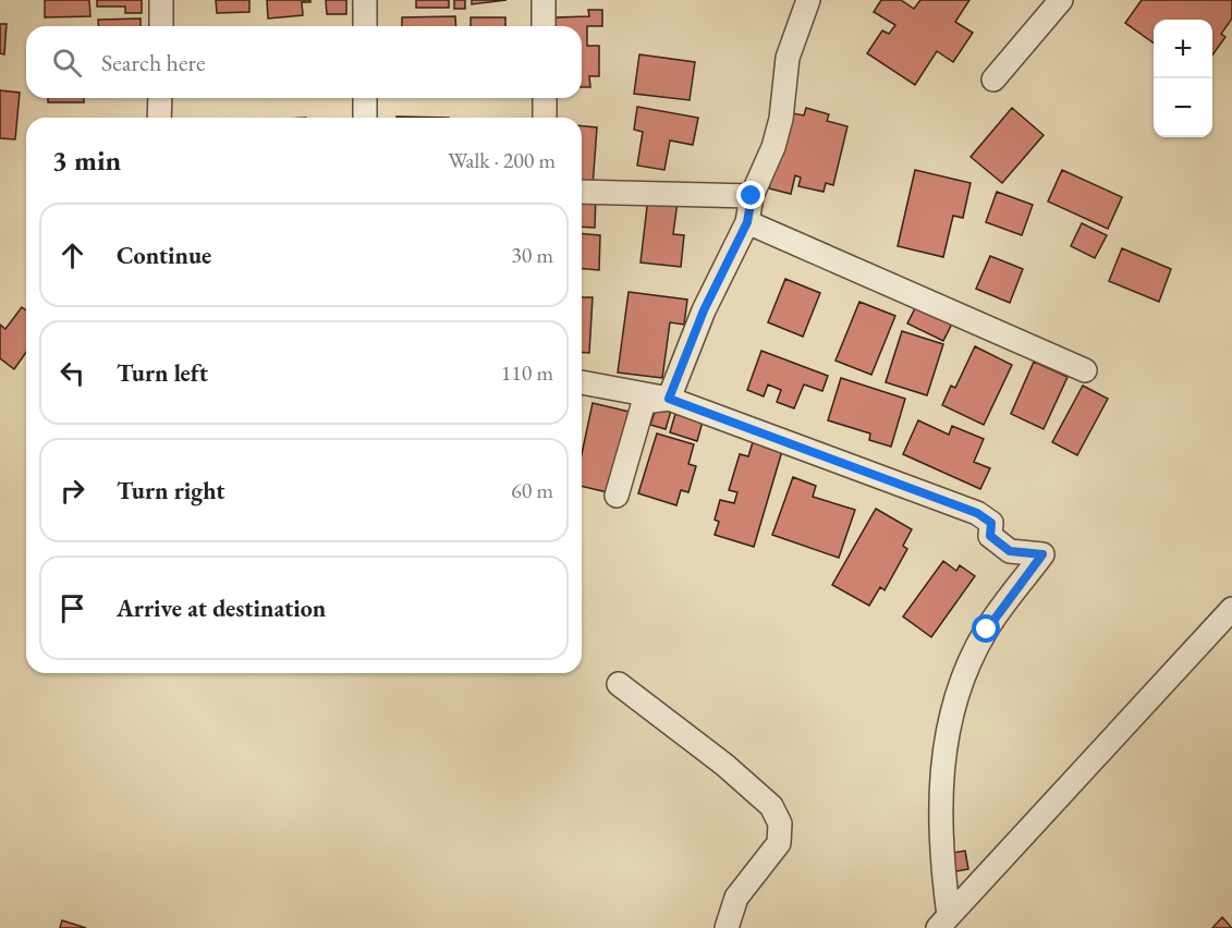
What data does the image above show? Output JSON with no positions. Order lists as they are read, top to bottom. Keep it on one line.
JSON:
{"page":{"map_buttons":["+","−"],"search":"Search here","heading":["3 min","Walk · 200 m"],"list":[["Continue","30 m"],["Turn left","110 m"],["Turn right","60 m"],"Arrive at destination"]}}
